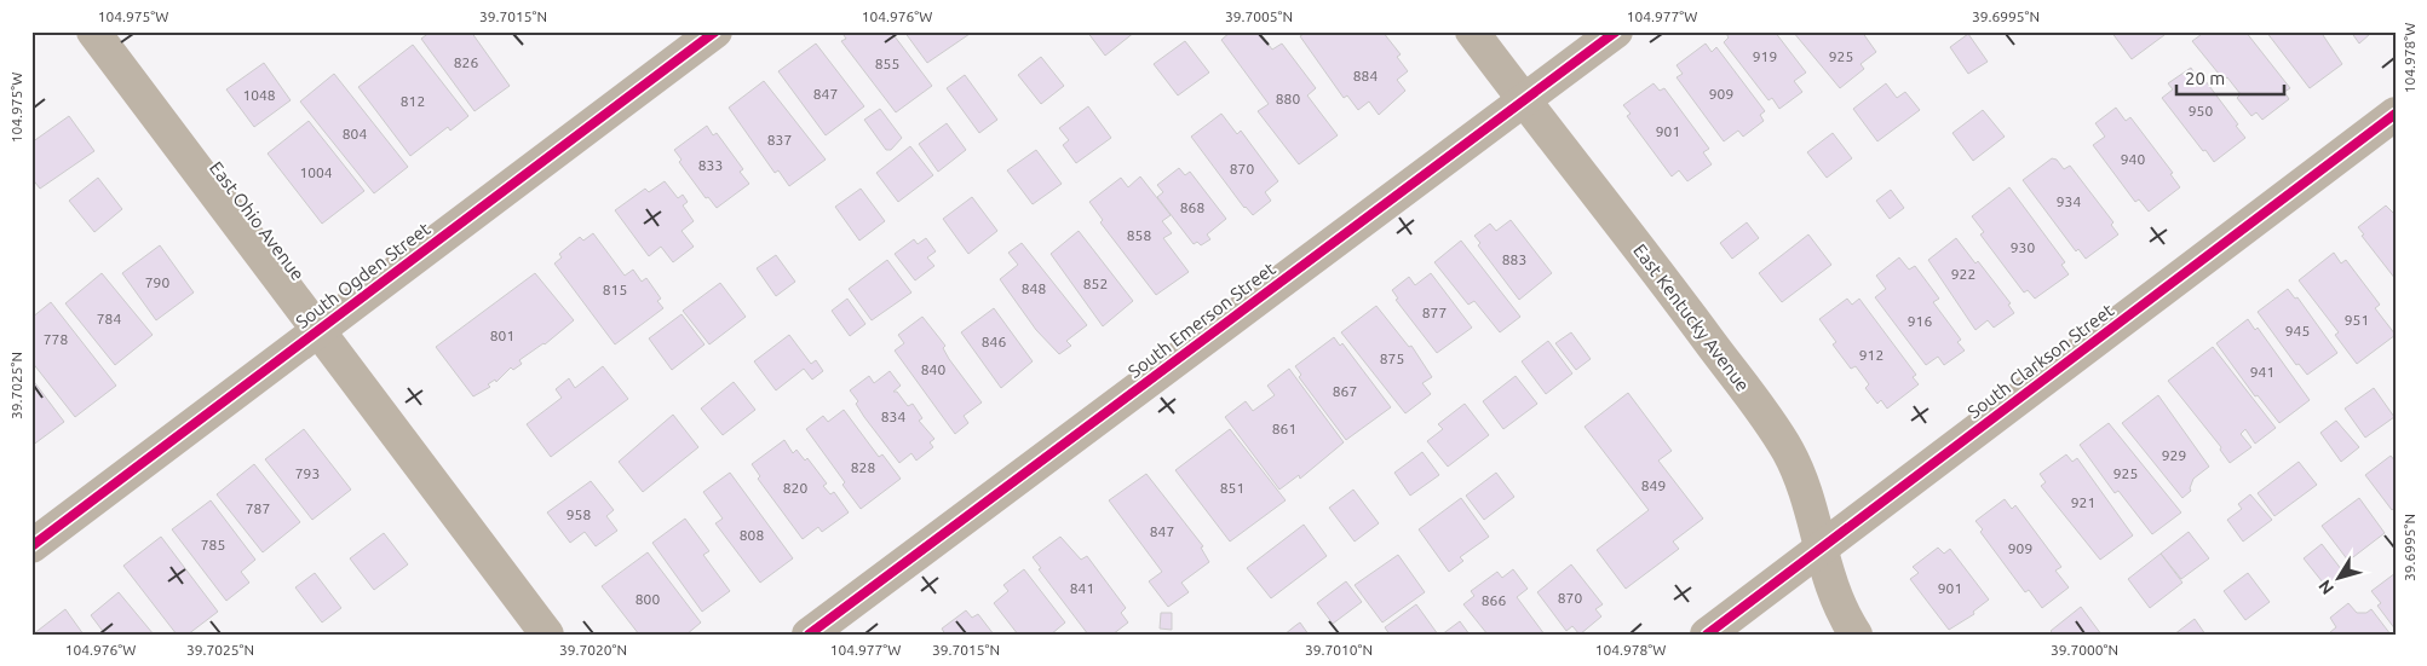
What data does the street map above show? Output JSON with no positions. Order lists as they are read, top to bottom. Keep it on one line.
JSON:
{"streets":{"street":["East Ohio Avenue","South Ogden Street","East Kentucky Avenue","South Emerson Street","South Clarkson Street"]},"crossings":[["East Ohio Avenue","South Ogden Street"],["East Kentucky Avenue","South Emerson Street"],["East Kentucky Avenue","South Clarkson Street"]],"house_numbers":["919","925","826","855","884","847","909","1048","880","812","950","901","804","837","940","833","870","1004","934","868","858","930","883","922","790","852","848","815","877","784","951","916","945","801","778","846","912","875","840","941","867","834","861","929","828","793","925","849","820","851","921","787","958","847","808","785","909","841","901","870","800","866"],"scale_bar":"20 m","north":"bottom left","coordinates":["104.975°W","39.7015°N","104.976°W","39.7005°N","104.977°W","39.6995°N","104.978°W","39.7025°N","39.7020°N","39.7010°N","39.7000°N"]}
